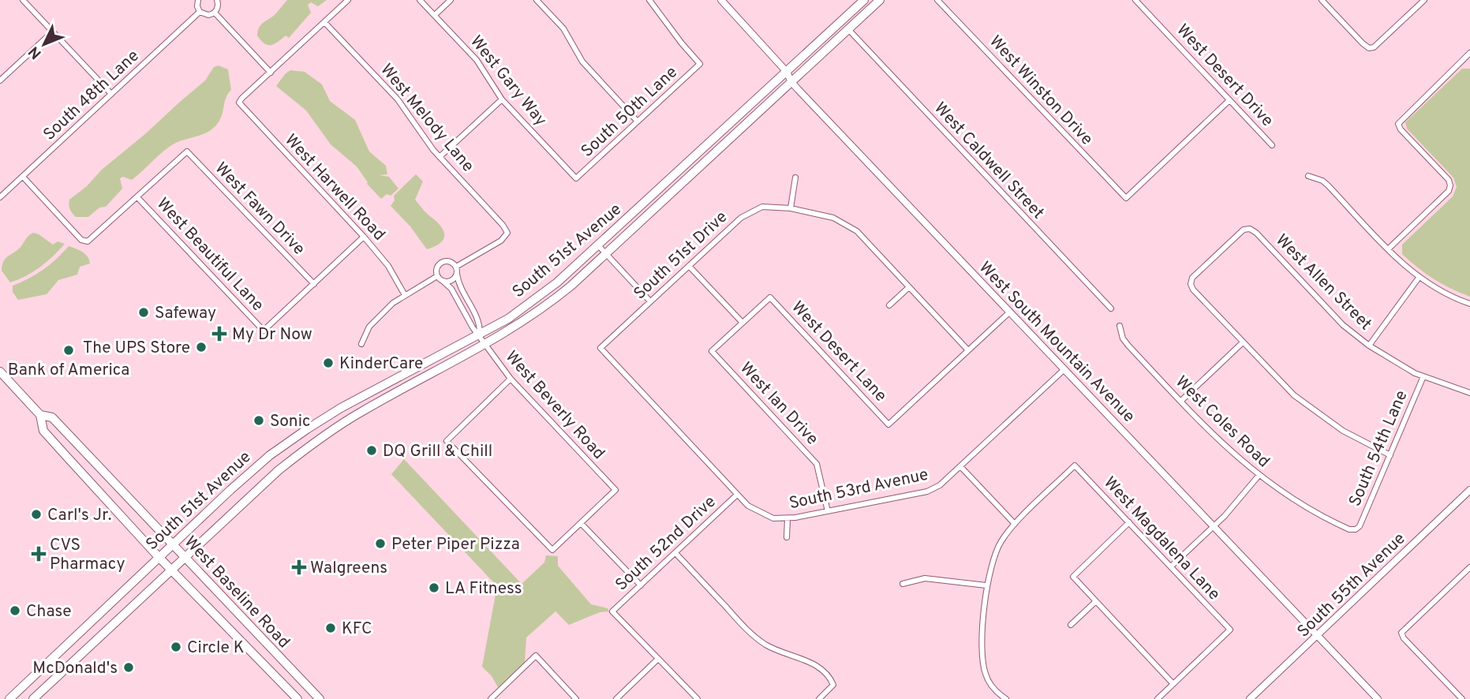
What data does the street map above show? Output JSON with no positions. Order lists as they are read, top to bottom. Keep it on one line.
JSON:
{"streets":{"main road":["South 51st Avenue","West Baseline Road"],"street":["West Desert Drive","West Gary Way","West Winston Drive","South 48th Lane","South 50th Lane","West Melody Lane","West Caldwell Street","West Harwell Road","West Fawn Drive","West Beautiful Lane","South 51st Drive","West Allen Street","West South Mountain Avenue","West Desert Lane","West Ian Drive","West Beverly Road","West Coles Road","South 54th Lane","South 53rd Avenue","West Magdalena Lane","South 52nd Drive","South 55th Avenue"]},"crossings":[["West Desert Drive","West Winston Drive"],["West Gary Way","South 50th Lane"],["West Melody Lane","West Beverly Road"],["West Caldwell Street","South 51st Avenue"],["West Fawn Drive","West Beautiful Lane"],["South 51st Avenue","West South Mountain Avenue"],["South 51st Avenue","West Beverly Road"],["South 51st Avenue","West Baseline Road"],["South 51st Drive","South 53rd Avenue"],["South 51st Drive","South 52nd Drive"],["West Allen Street","South 54th Lane"],["West South Mountain Avenue","South 53rd Avenue"],["West South Mountain Avenue","South 55th Avenue"],["West Desert Lane","West Ian Drive"],["West Ian Drive","South 53rd Avenue"],["West Coles Road","South 54th Lane"],["South 53rd Avenue","South 52nd Drive"]],"places":{"other":["Safeway","The UPS Store","Bank of America","KinderCare","Sonic","DQ Grill & Chill","Carl's Jr.","Peter Piper Pizza","LA Fitness","Chase","KFC","Circle K","McDonald's"],"health":["My Dr Now","CVS Pharmacy","Walgreens"]},"north":"bottom left"}
